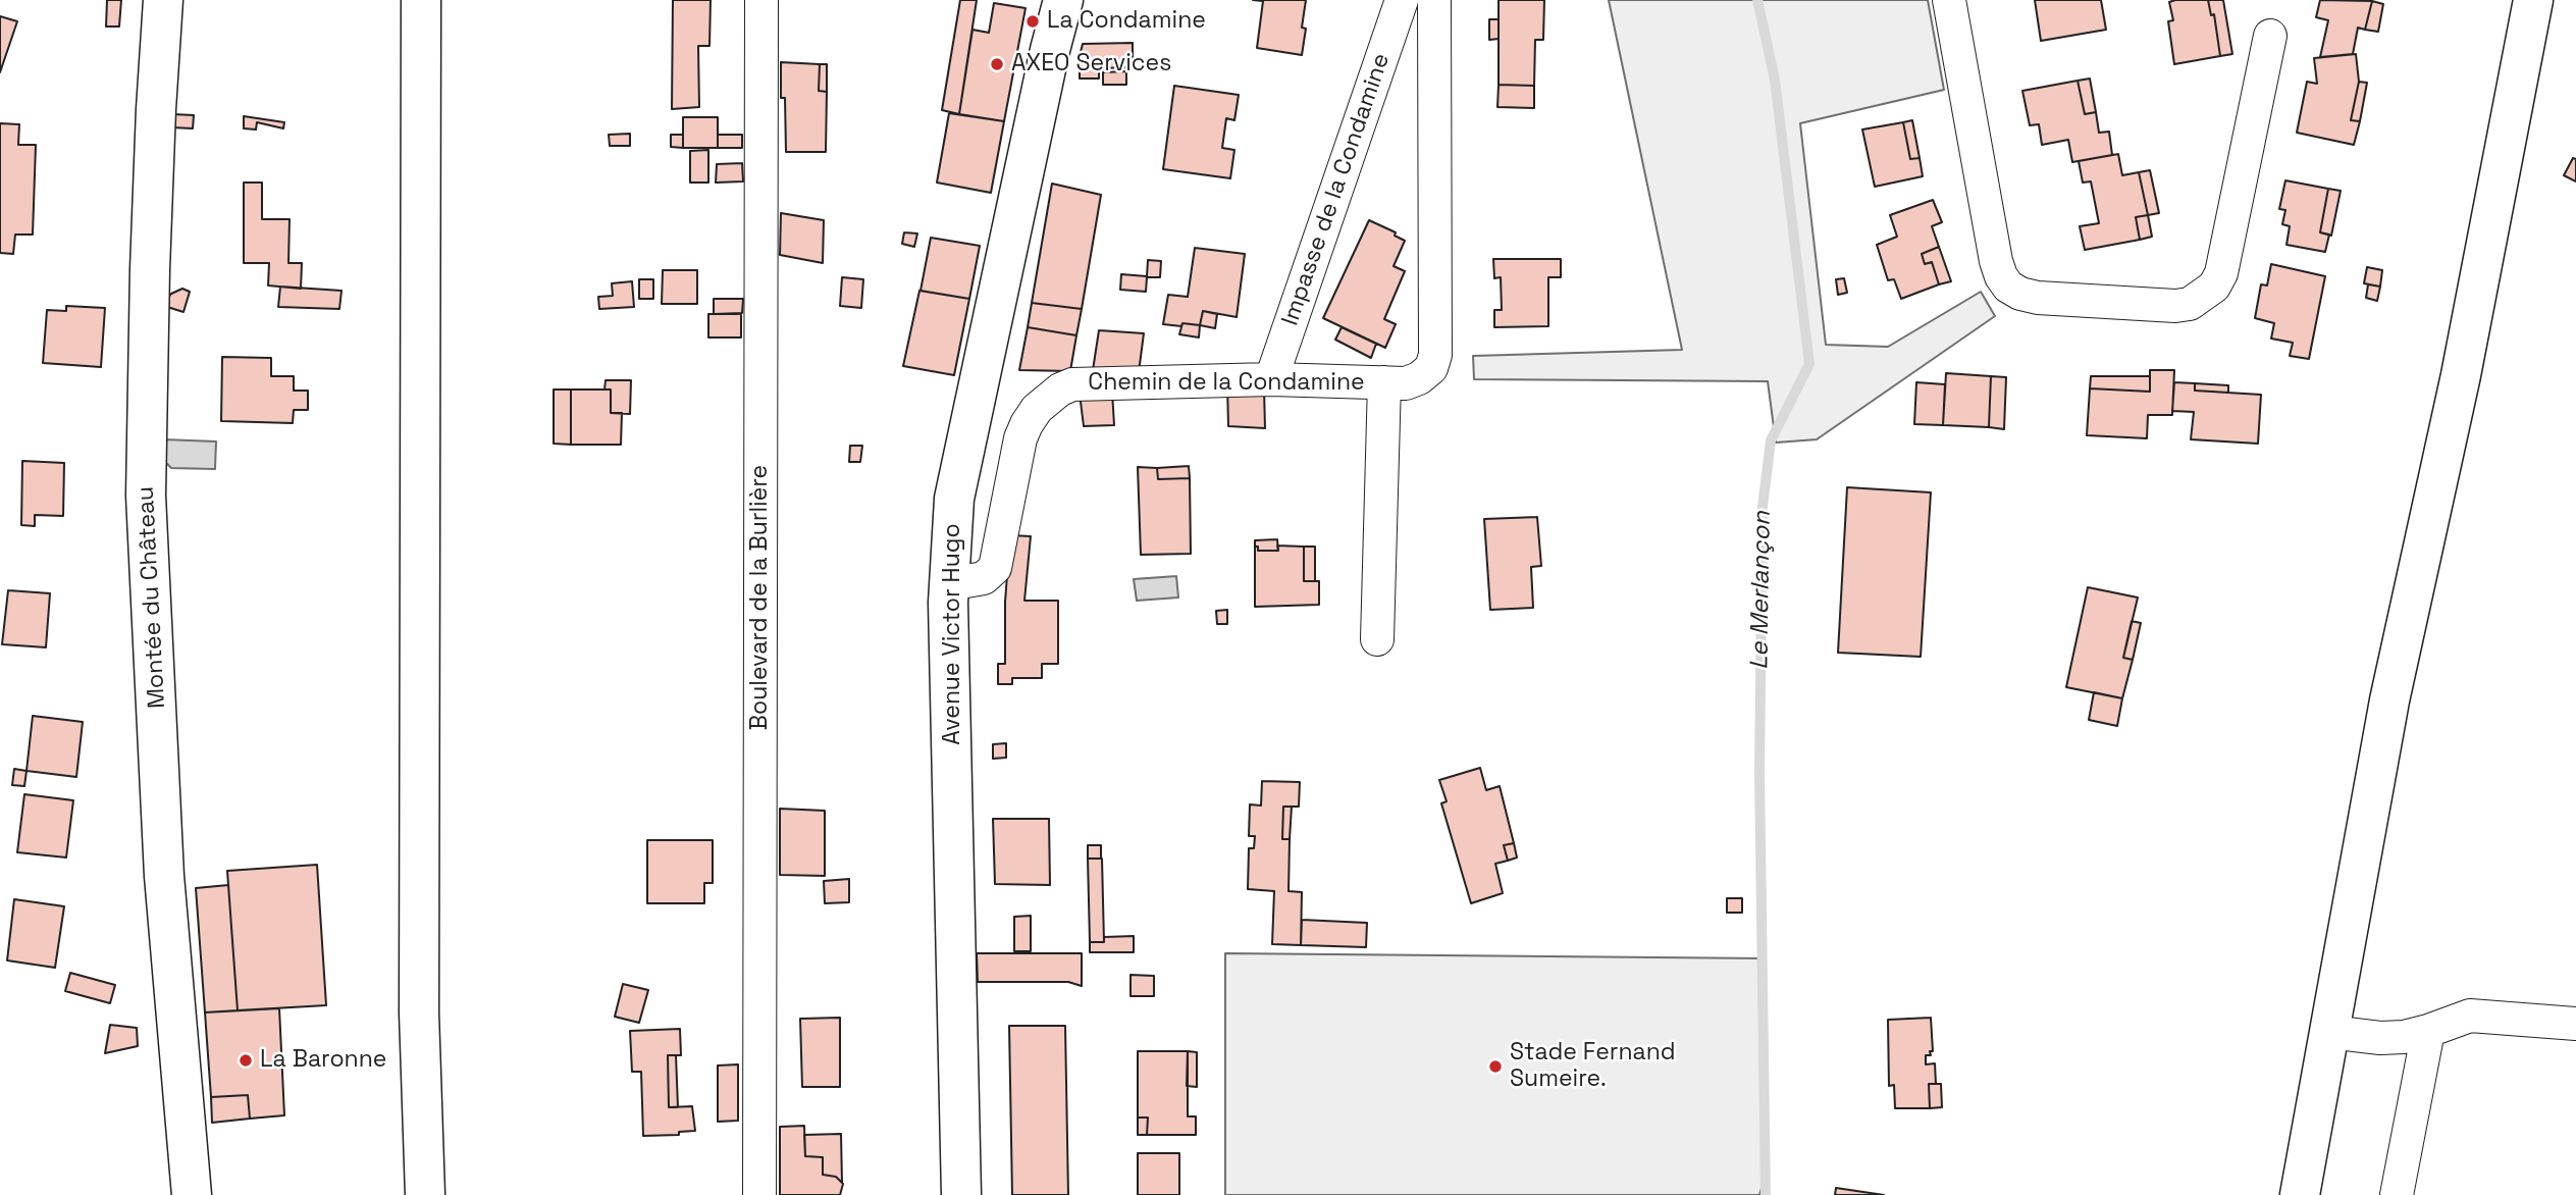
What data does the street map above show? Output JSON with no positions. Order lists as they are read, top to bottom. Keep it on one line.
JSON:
{"streets":{"main road":["Montée du Château","Avenue Victor Hugo"],"street":["Impasse de la Condamine","Chemin de la Condamine","Boulevard de la Burlière"]},"crossings":[["Impasse de la Condamine","Chemin de la Condamine"],["Chemin de la Condamine","Avenue Victor Hugo"]],"water":["Le Merlançon"],"places":["La Condamine","AXEO Services","La Baronne","Stade Fernand Sumeire."]}
